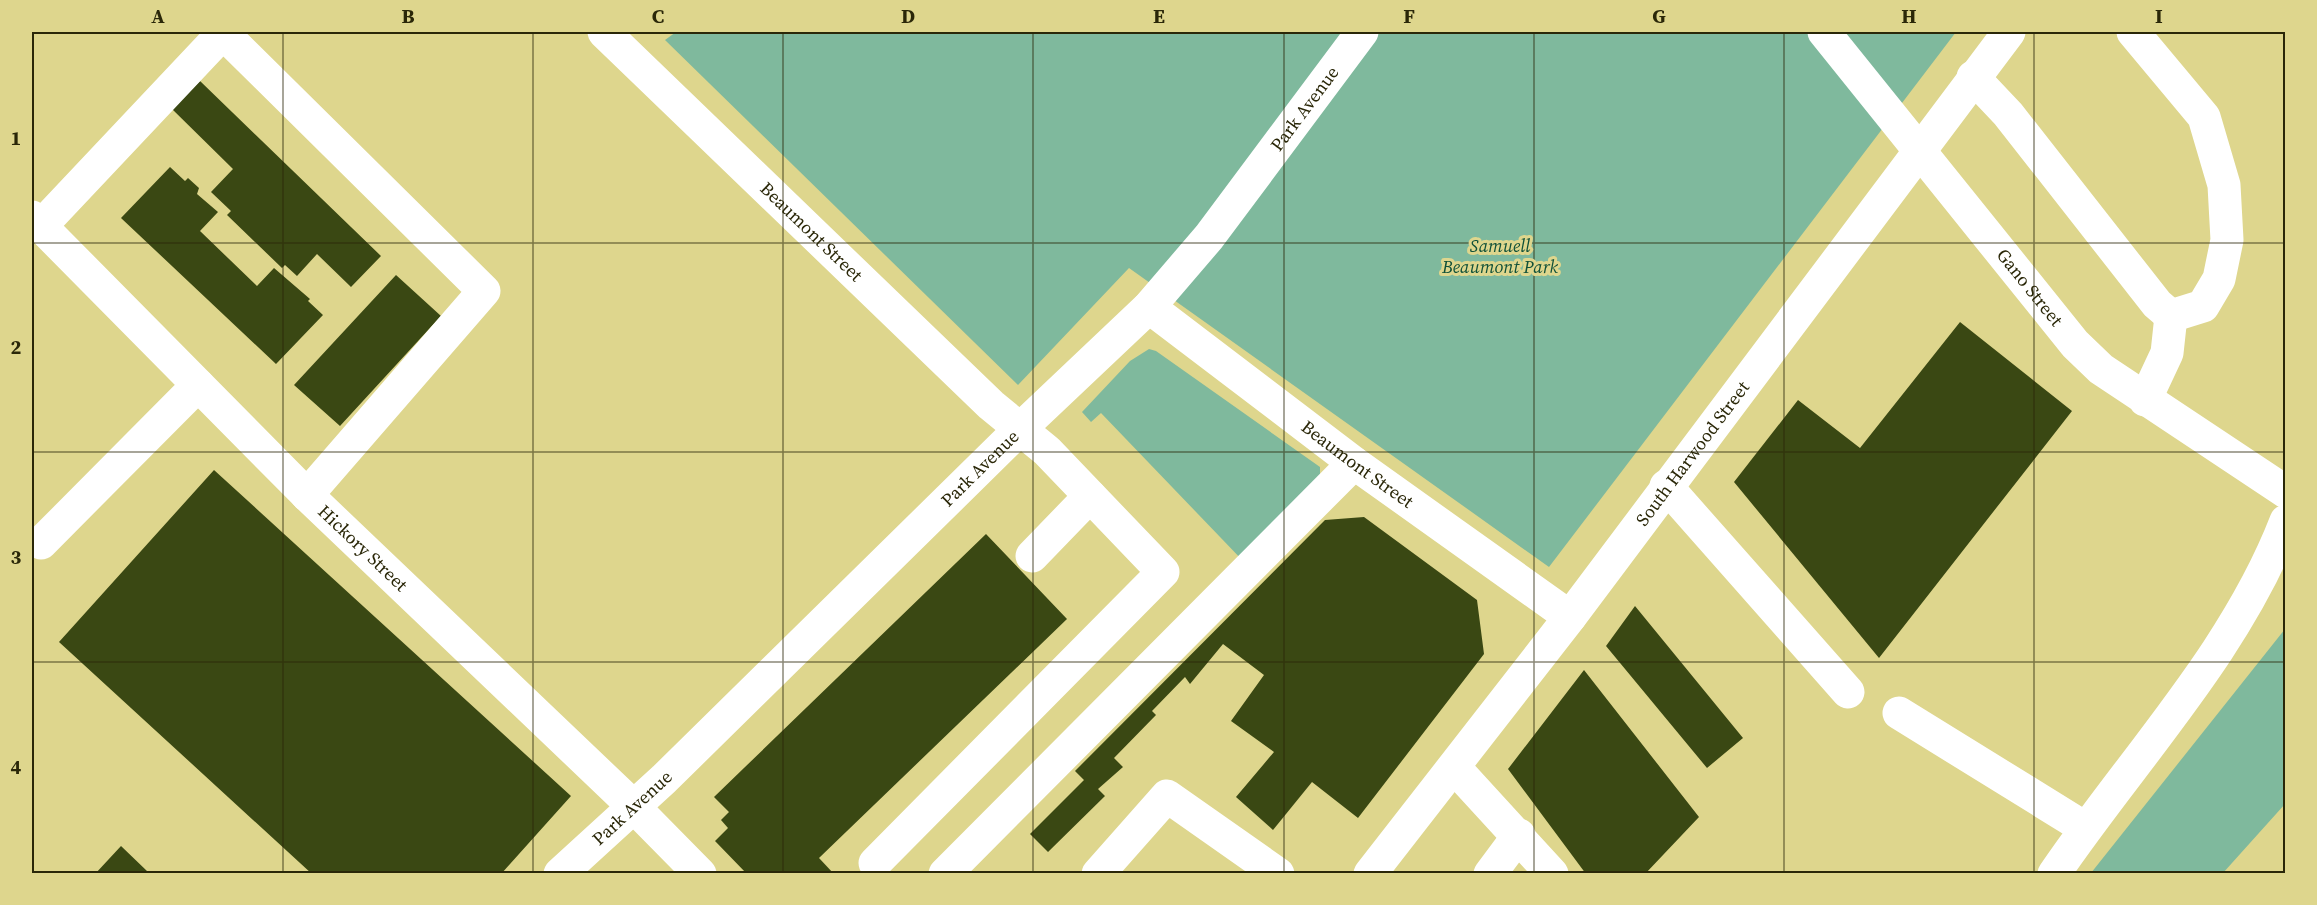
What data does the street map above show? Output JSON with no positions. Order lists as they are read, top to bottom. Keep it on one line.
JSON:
{"streets":{"street":["Park Avenue","Beaumont Street","Gano Street","South Harwood Street","Hickory Street"]},"crossings":[["Park Avenue","Beaumont Street"],["Park Avenue","Hickory Street"],["Beaumont Street","South Harwood Street"],["Gano Street","South Harwood Street"]],"parks":["Samuell Beaumont Park"],"grid":{"columns":["A","B","C","D","E","F","G","H","I"],"rows":["1","2","3","4"]}}
